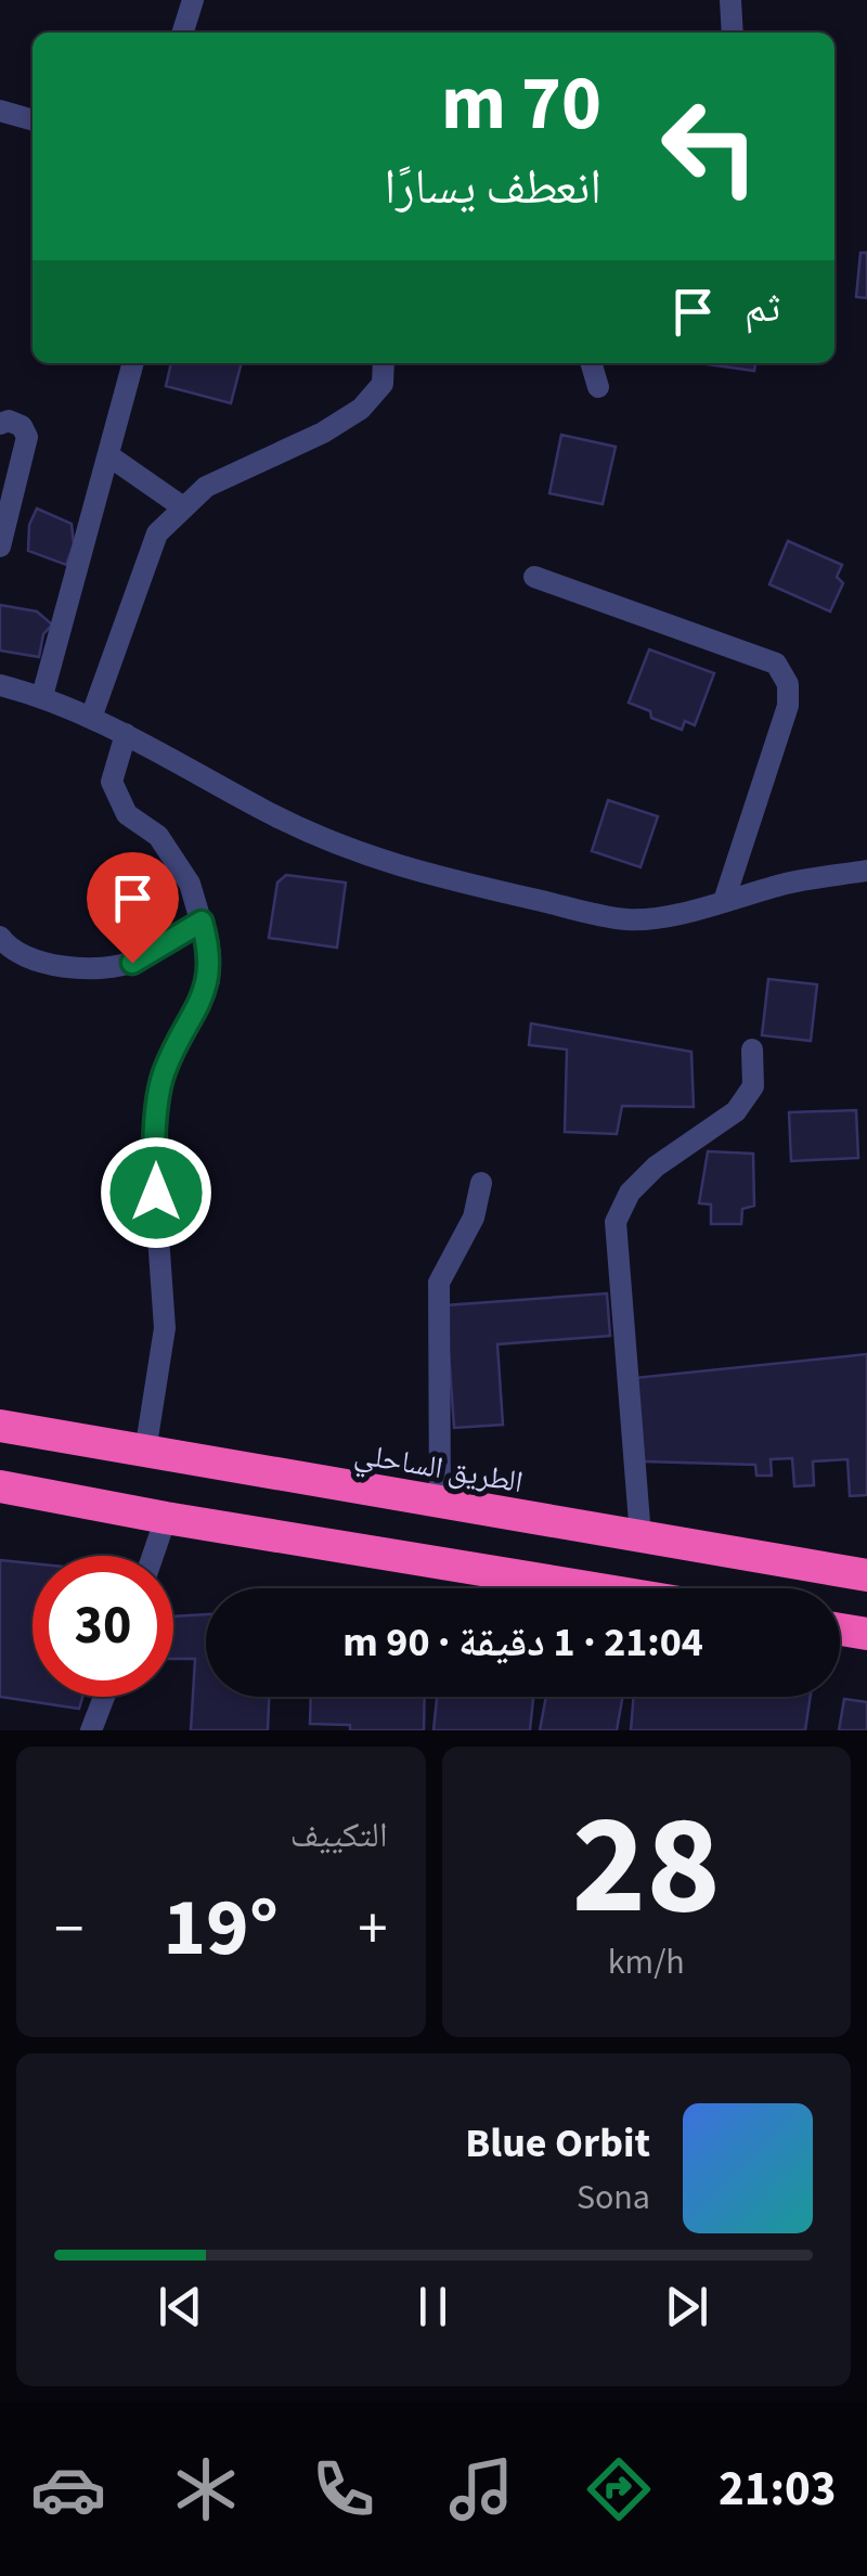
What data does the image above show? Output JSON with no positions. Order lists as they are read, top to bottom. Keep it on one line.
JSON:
{"streets":{"highway":["الطريق الساحلي"]},"page":{"turn":["70 m","انعطف يسارًا"],"then":"ثم","limit":"30","trip":"21:04 · 1 دقيقة · 90 m","tile":[["28","km/h"],"التكييف"],"heat":["−","19°","+"],"song":["Blue Orbit","Sona"],"tabs":"21:03"}}
